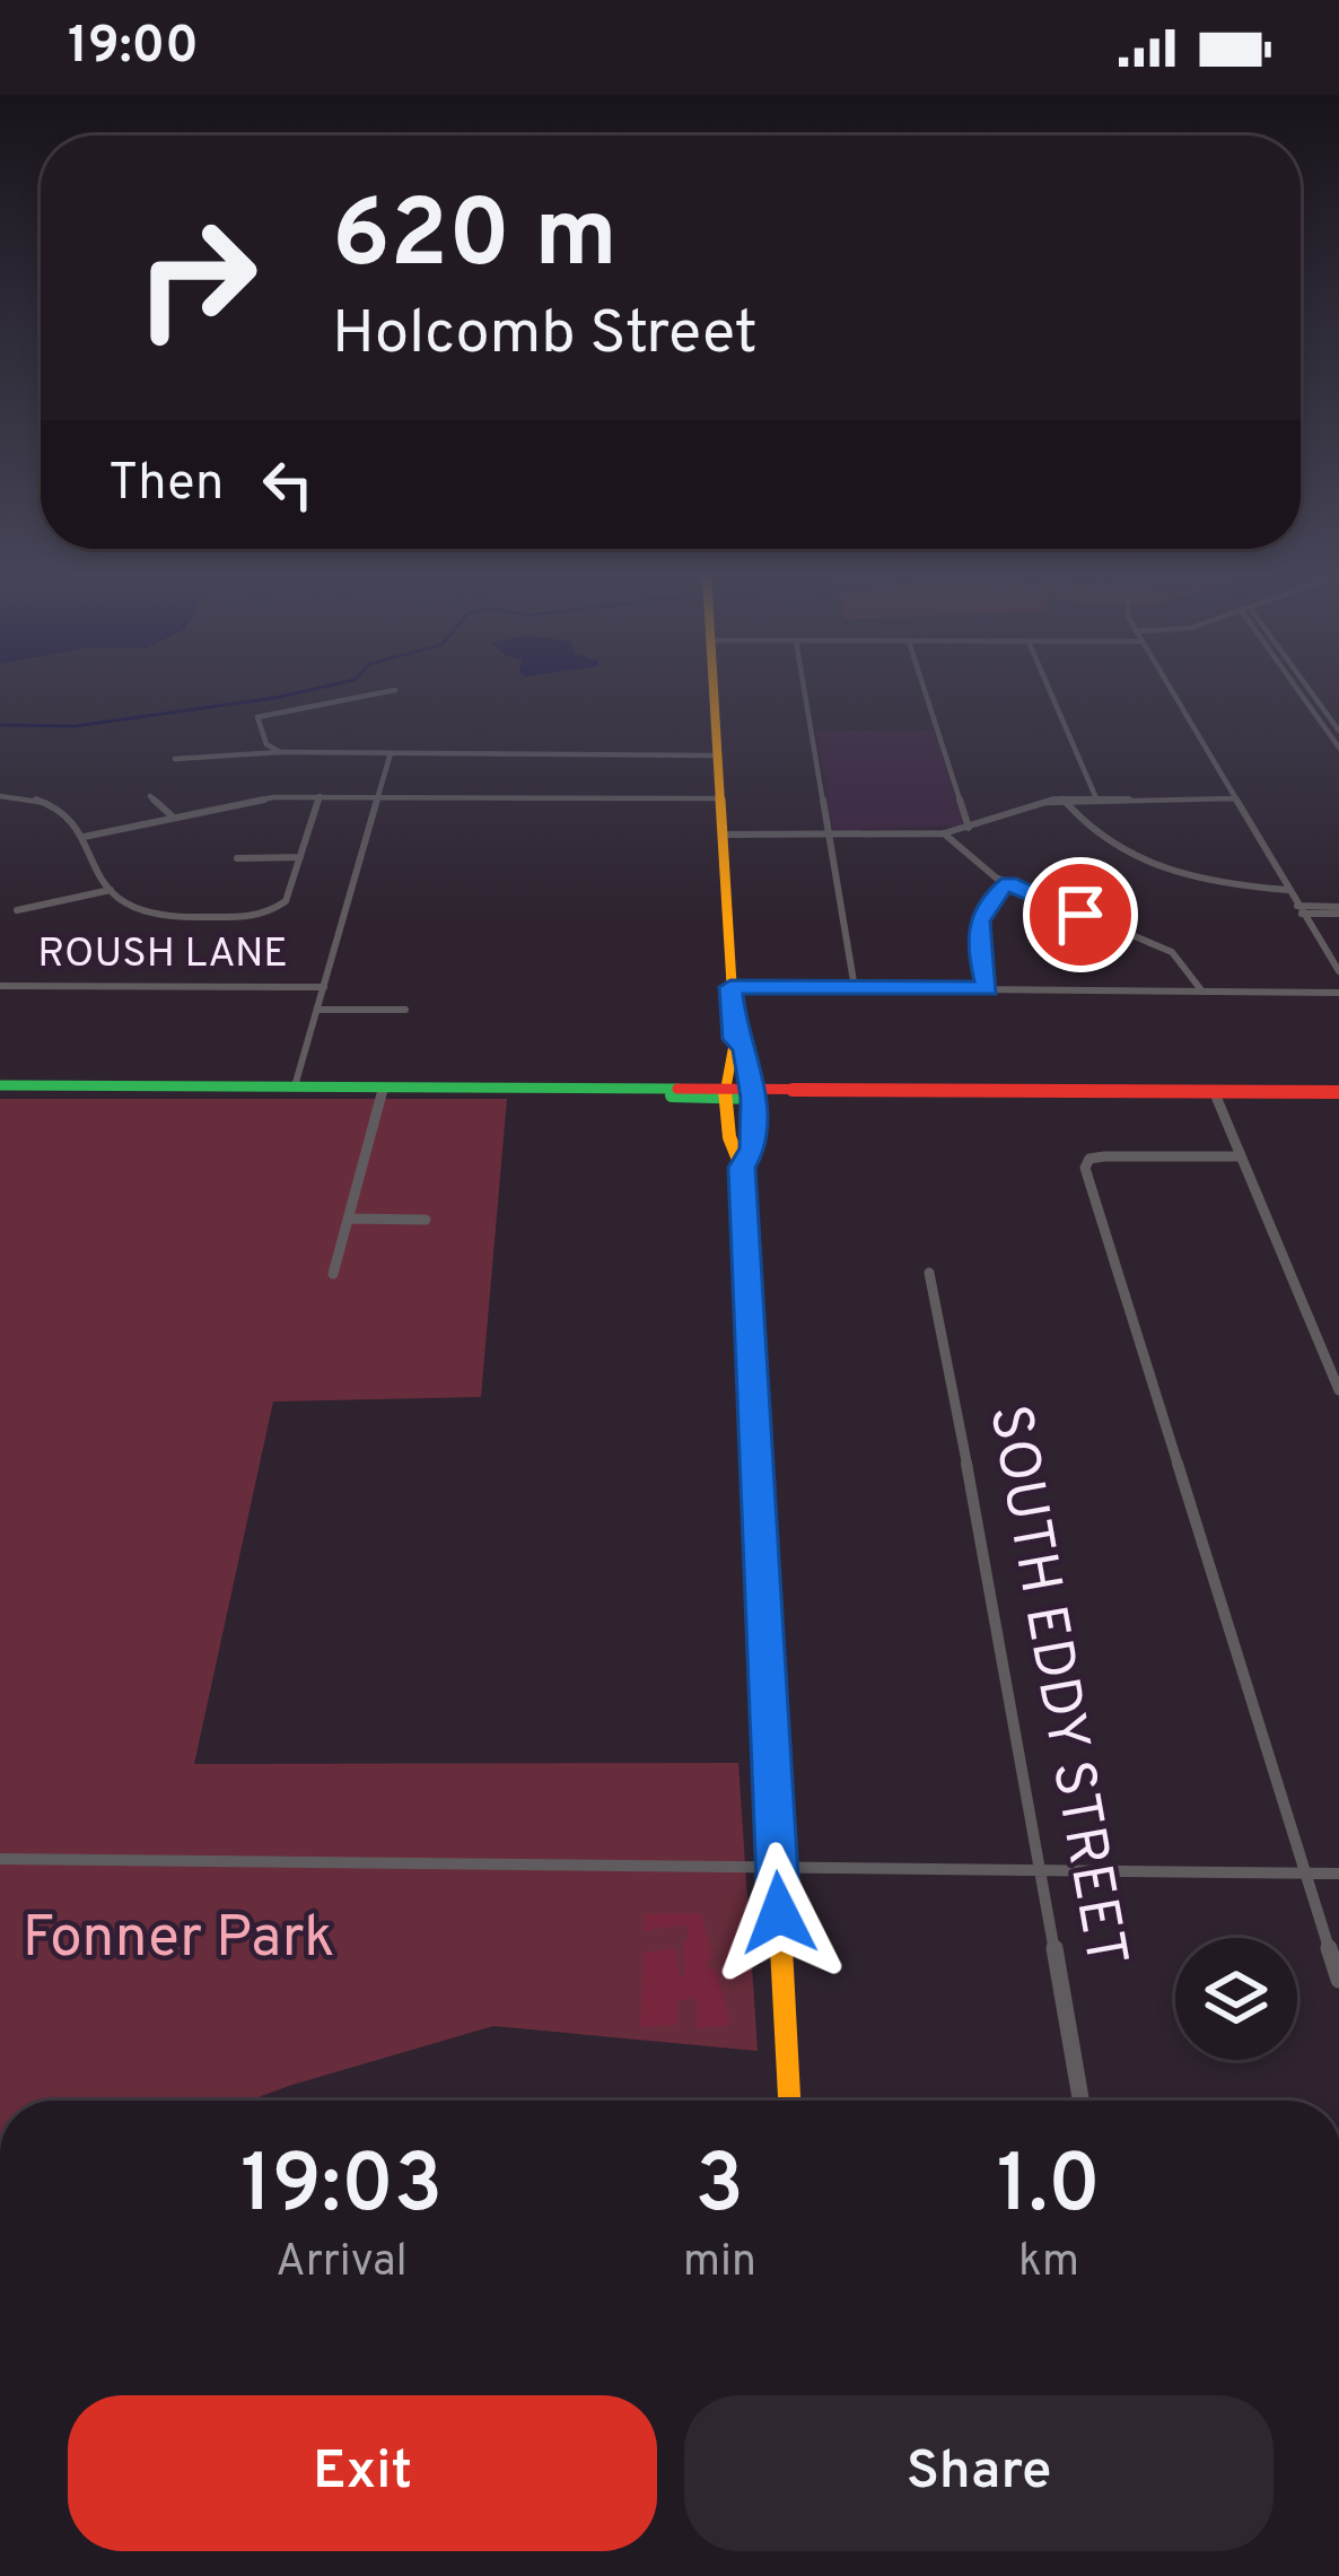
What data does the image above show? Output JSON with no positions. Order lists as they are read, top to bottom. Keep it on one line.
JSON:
{"streets":{"street":["ROUSH LANE","SOUTH EDDY STREET"]},"parks":["Fonner Park"],"page":{"status":"19:00","turn":["620 m","Holcomb Street"],"then":"Then","eta":["19:03","Arrival","3","min","1.0","km"],"buttons":["Exit","Share"]}}
